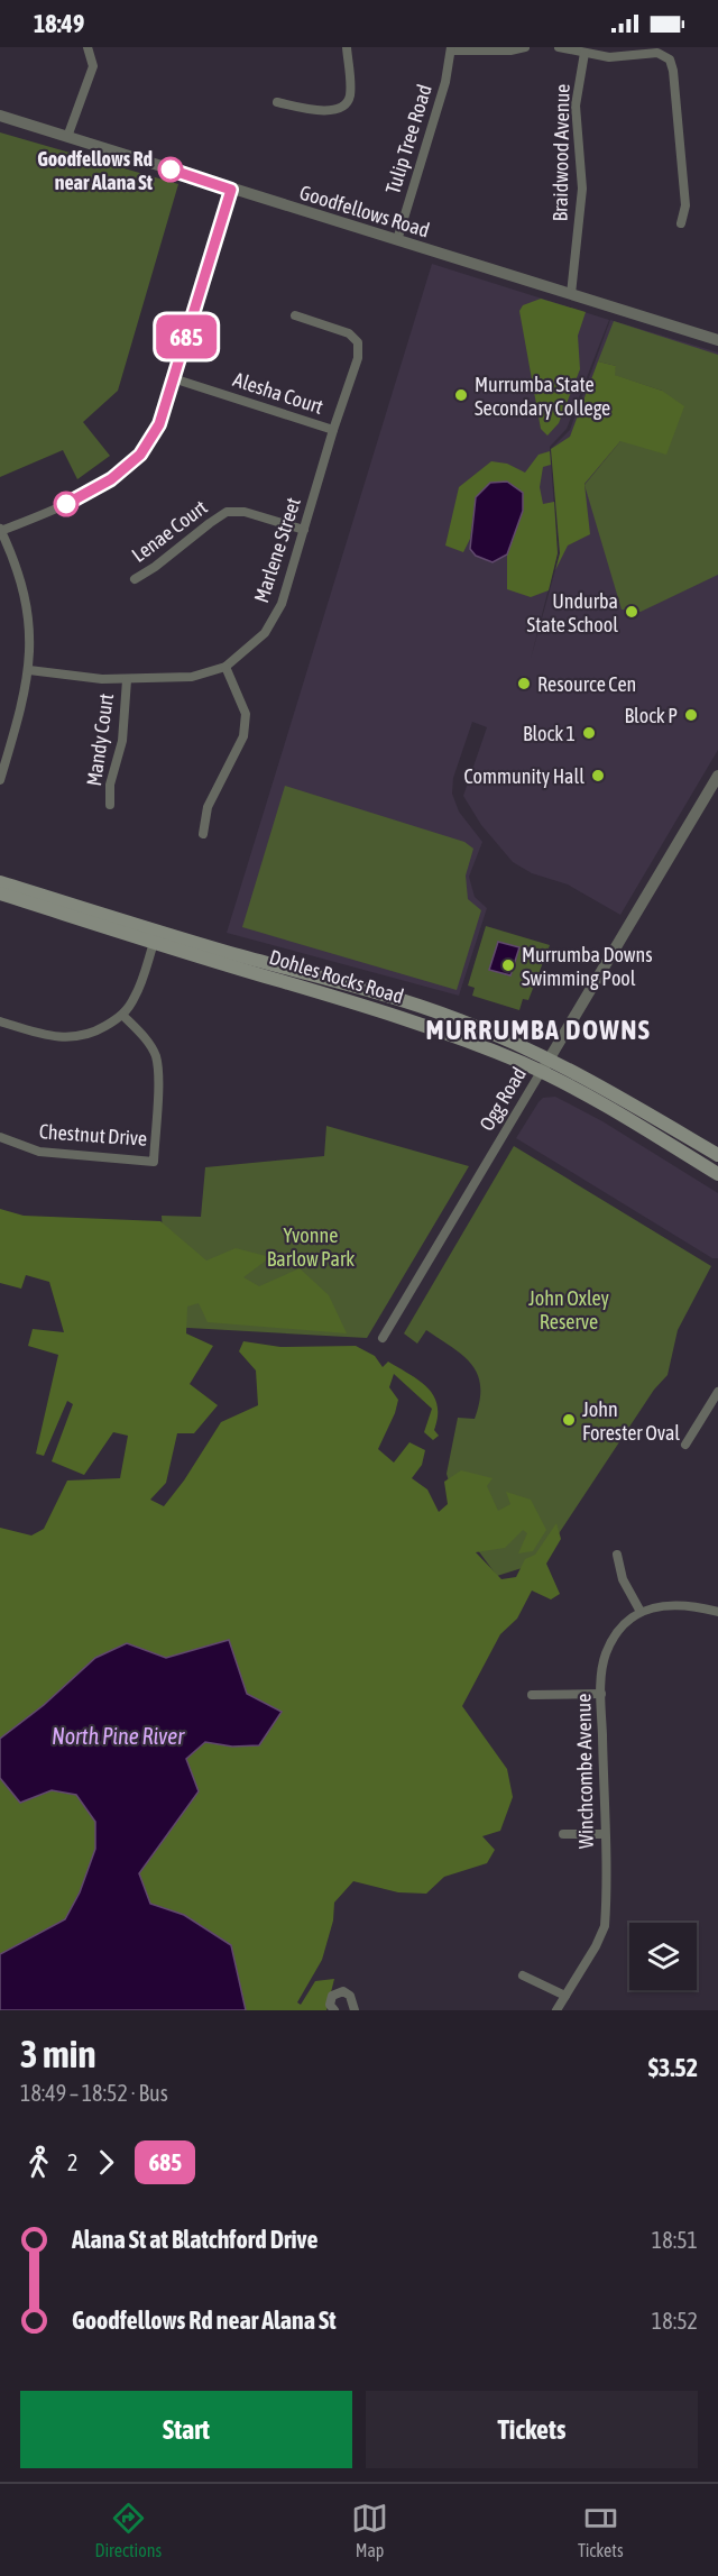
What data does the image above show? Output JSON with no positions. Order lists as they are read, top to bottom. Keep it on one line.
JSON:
{"streets":{"main road":["Dohles Rocks Road"],"street":["Tulip Tree Road","Braidwood Avenue","Goodfellows Road","Alesha Court","Lenae Court","Marlene Street","Mandy Court","Ogg Road","Chestnut Drive","Winchcombe Avenue"]},"crossings":[["Tulip Tree Road","Goodfellows Road"],["Braidwood Avenue","Goodfellows Road"],["Alesha Court","Marlene Street"],["Lenae Court","Marlene Street"],["Marlene Street","Mandy Court"],["Dohles Rocks Road","Ogg Road"]],"districts":["MURRUMBA DOWNS"],"water":["North Pine River"],"parks":["Yvonne Barlow Park","John Oxley Reserve"],"places":["Goodfellows Rd near Alana St","Murrumba State Secondary College","Undurba State School","Resource Cen","Block P","Block 1","Community Hall","Murrumba Downs Swimming Pool","John Forester Oval"],"lines":["bus line 685"],"page":{"status":"18:49","on_map":"685","heading":["3 min","18:49 – 18:52 · Bus","$3.52"],"legs":["2","685"],"list":[{"name":"Alana St at Blatchford Drive","value":"18:51"},{"name":"Goodfellows Rd near Alana St","value":"18:52"}],"buttons":["Start","Tickets"],"tabs":["Directions","Map","Tickets"]}}
